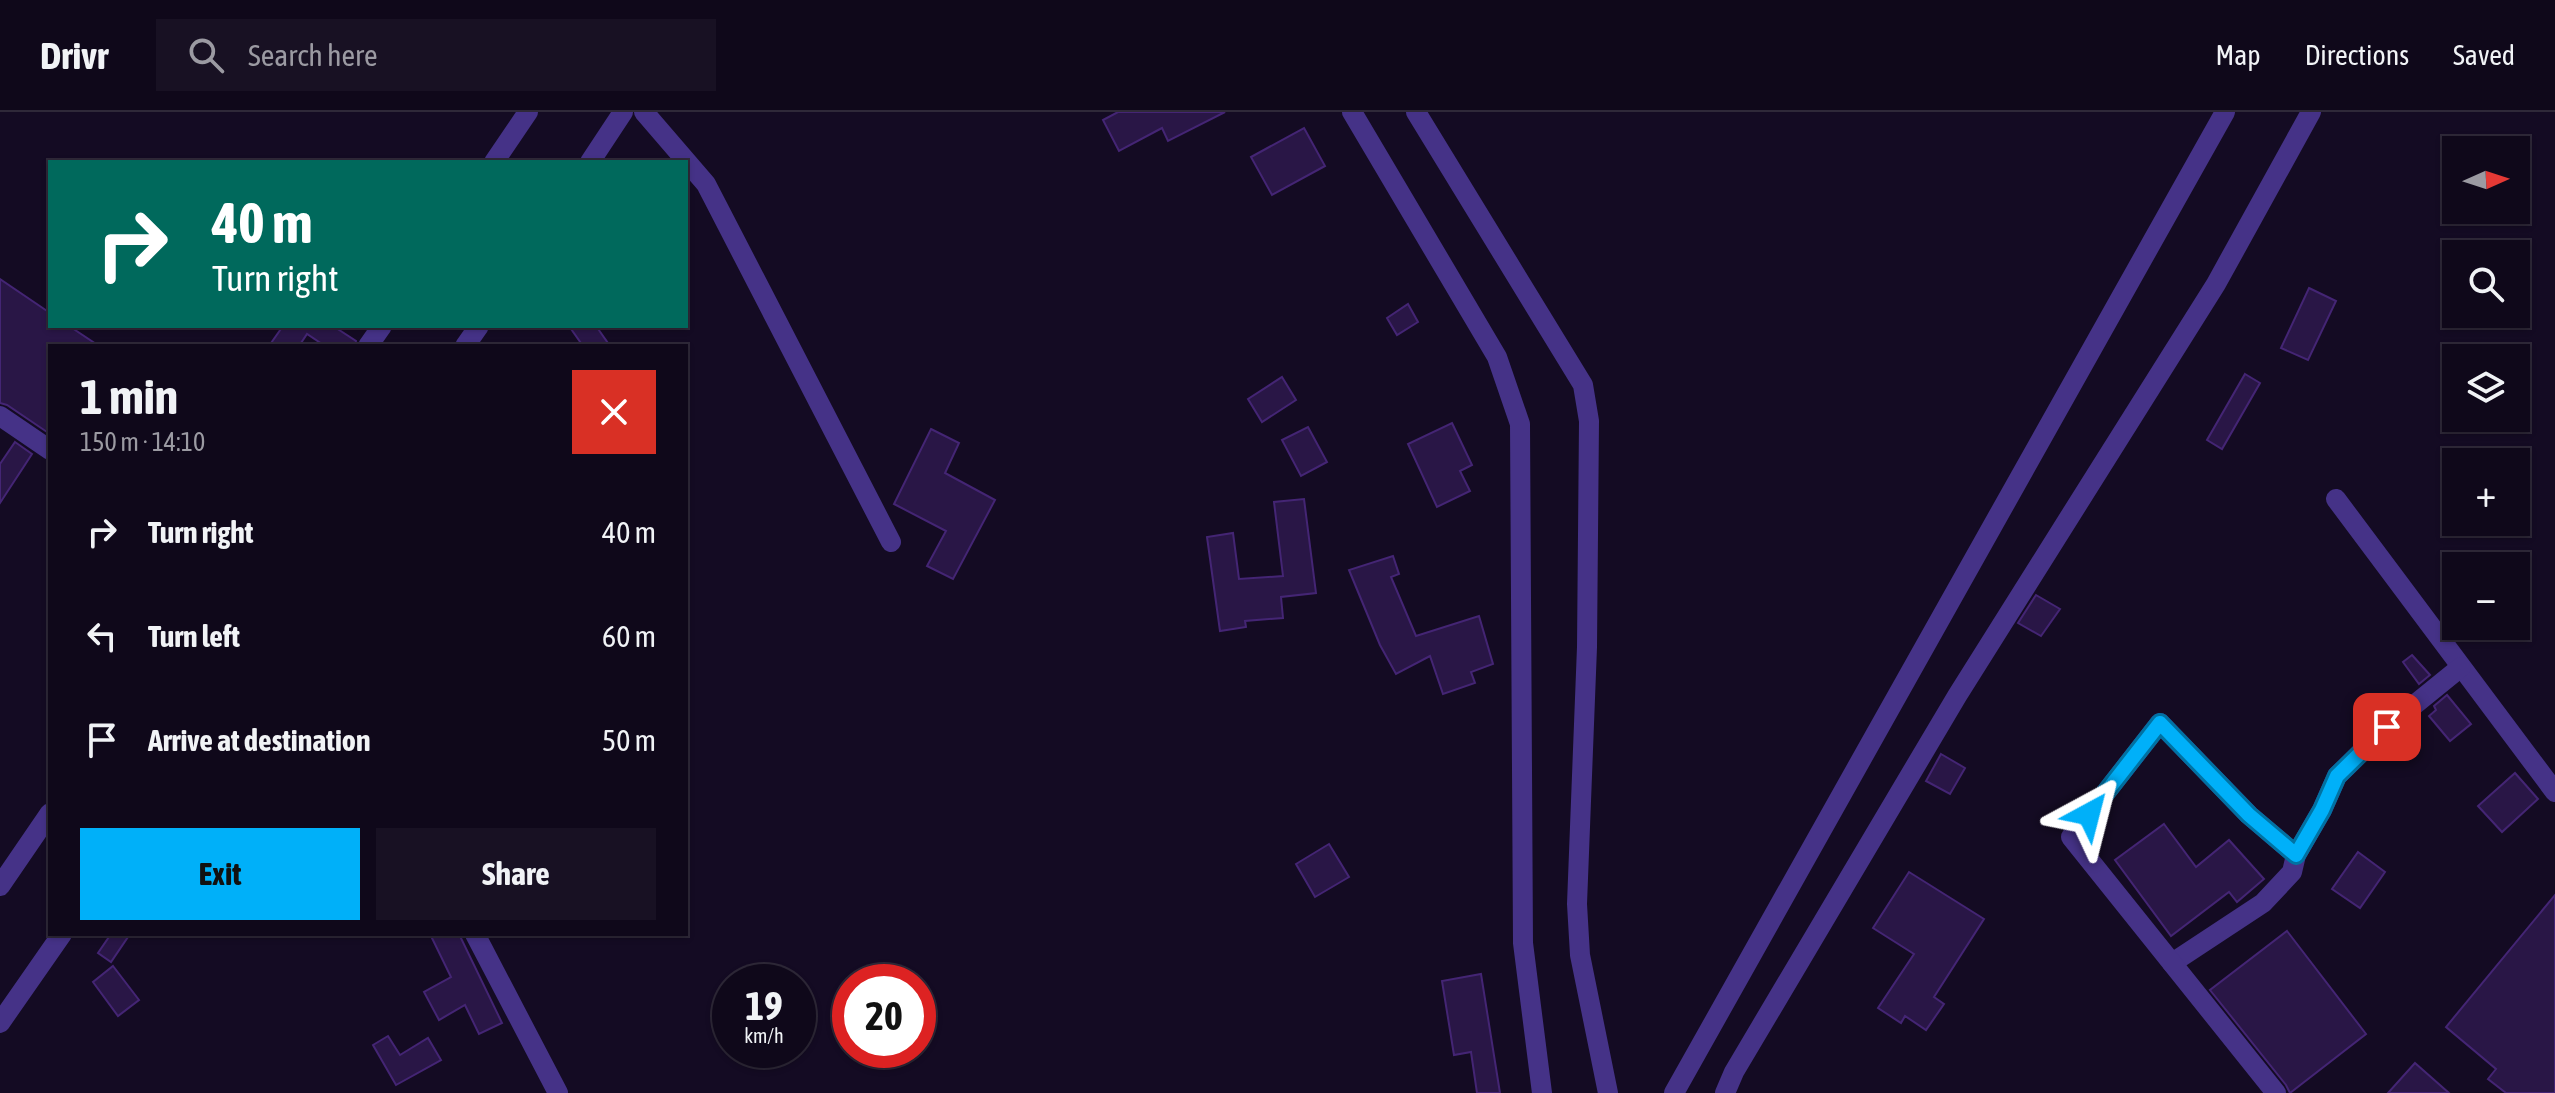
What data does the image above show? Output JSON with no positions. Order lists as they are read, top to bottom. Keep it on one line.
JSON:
{"north":"right","page":{"header":"Drivr","search":"Search here","nav":["Map","Directions","Saved"],"map_buttons":["+","−"],"turn":["40 m","Turn right"],"heading":["1 min","150 m · 14:10"],"list":[{"name":"Turn right","value":"40 m"},{"name":"Turn left","value":"60 m"},{"name":"Arrive at destination","value":"50 m"}],"buttons":["Exit","Share"],"speed":"19 km/h","limit":"20"}}
